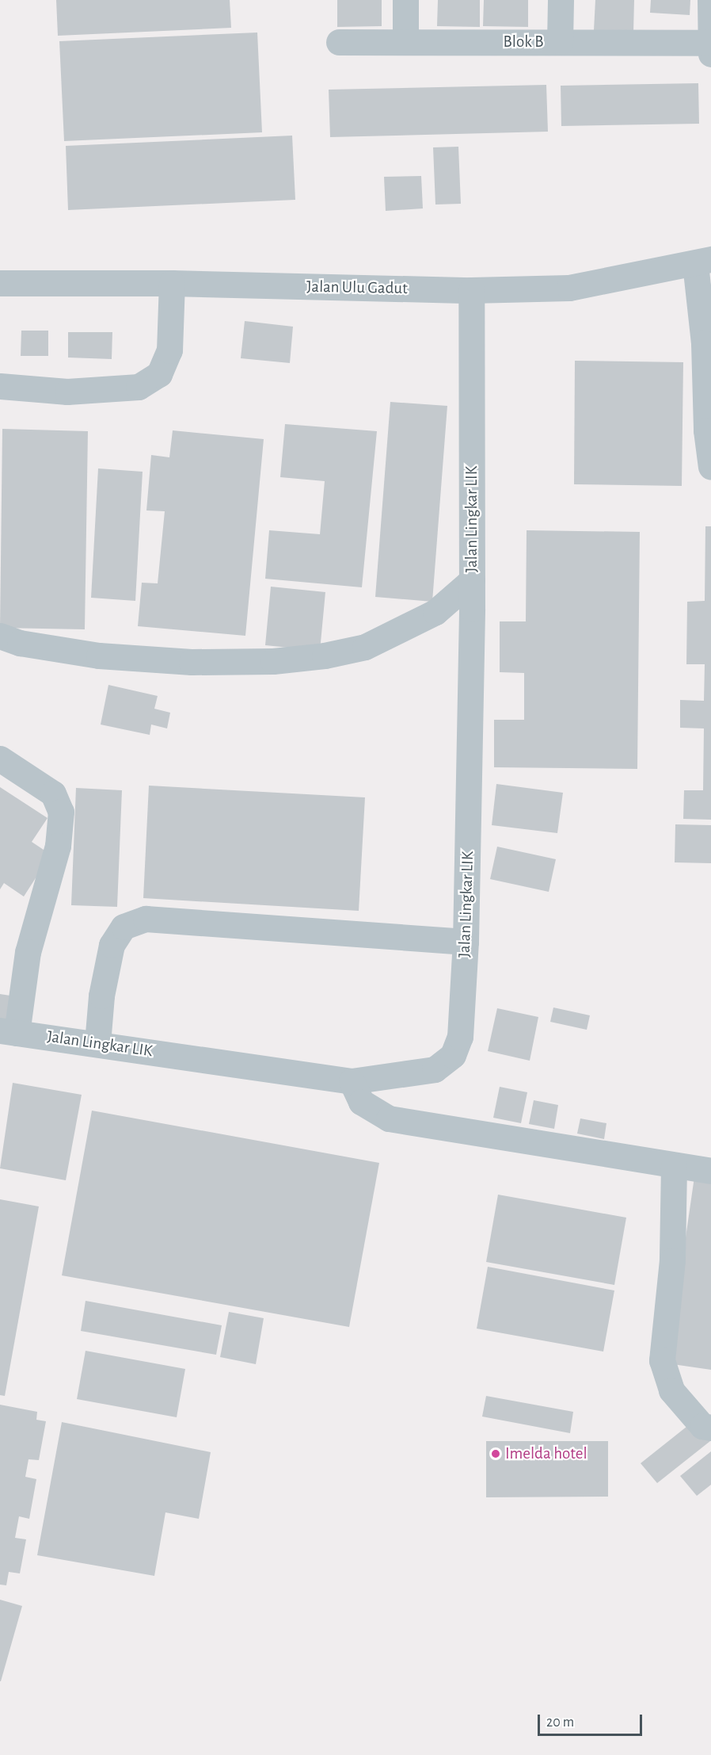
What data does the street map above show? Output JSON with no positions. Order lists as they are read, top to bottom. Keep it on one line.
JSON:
{"streets":{"street":["Blok B","Jalan Ulu Gadut","Jalan Lingkar LIK"]},"crossings":[["Jalan Ulu Gadut","Jalan Lingkar LIK"]],"places":["Imelda hotel"],"scale_bar":"20 m"}
